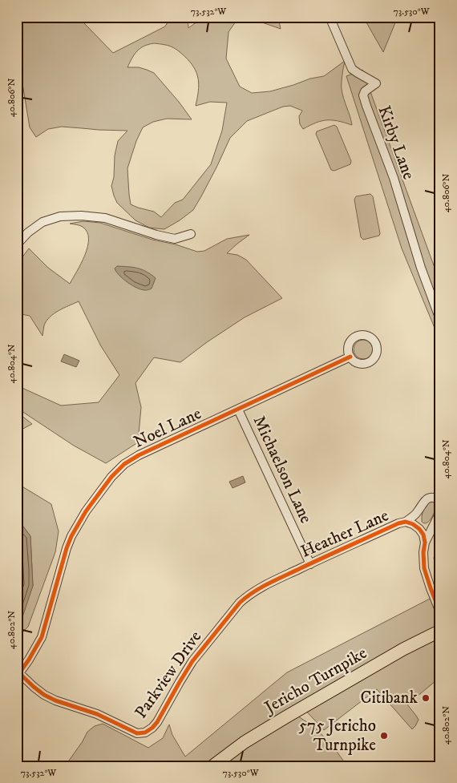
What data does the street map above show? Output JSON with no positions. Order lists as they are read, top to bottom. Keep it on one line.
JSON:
{"streets":{"main road":["Jericho Turnpike"],"street":["Kirby Lane","Noel Lane","Michaelson Lane","Heather Lane","Parkview Drive"]},"crossings":[["Noel Lane","Michaelson Lane"],["Noel Lane","Parkview Drive"],["Michaelson Lane","Heather Lane"],["Heather Lane","Parkview Drive"]],"places":["Citibank","575 Jericho Turnpike"],"coordinates":["73.532°W","73.530°W","40.806°N","40.804°N","40.802°N"]}
